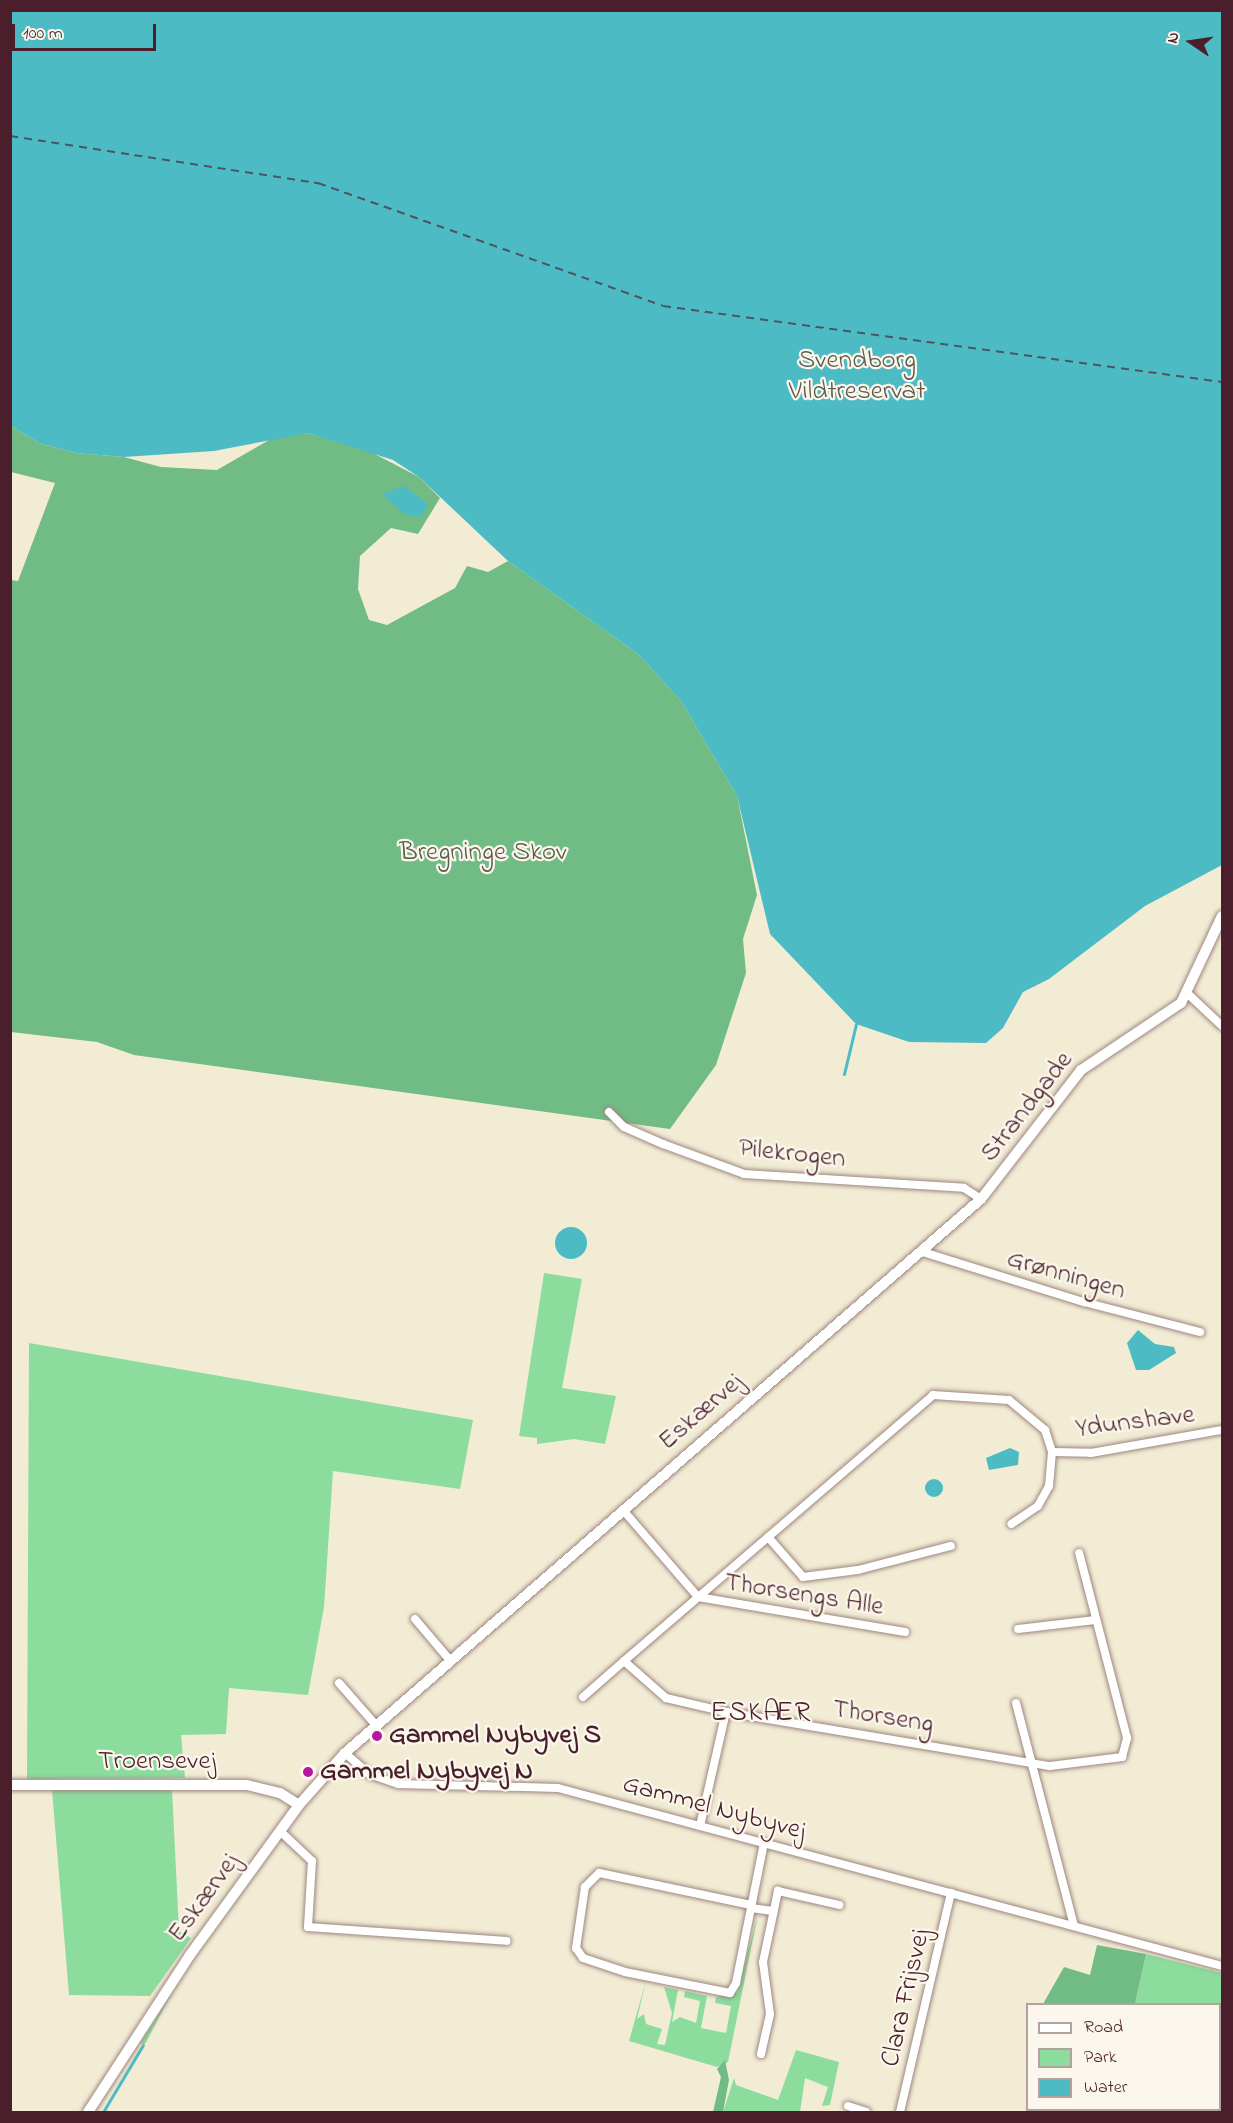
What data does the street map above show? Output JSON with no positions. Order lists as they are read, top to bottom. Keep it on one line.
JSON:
{"streets":{"street":["Strandgade","Pilekrogen","Grønningen","Eskærvej","Ydunshave","Thorsengs Alle","Thorseng","Troensevej","Gammel Nybyvej","Clara Frijsvej"]},"crossings":[["Strandgade","Pilekrogen"],["Strandgade","Eskærvej"],["Pilekrogen","Eskærvej"],["Grønningen","Eskærvej"],["Eskærvej","Troensevej"],["Eskærvej","Gammel Nybyvej"],["Gammel Nybyvej","Clara Frijsvej"]],"districts":["ESKÆR"],"parks":["Svendborg Vildtreservat","Bregninge Skov"],"places":["Gammel Nybyvej S","Gammel Nybyvej N"],"legend":["Road","Park","Water"],"scale_bar":"100 m","north":"left"}
